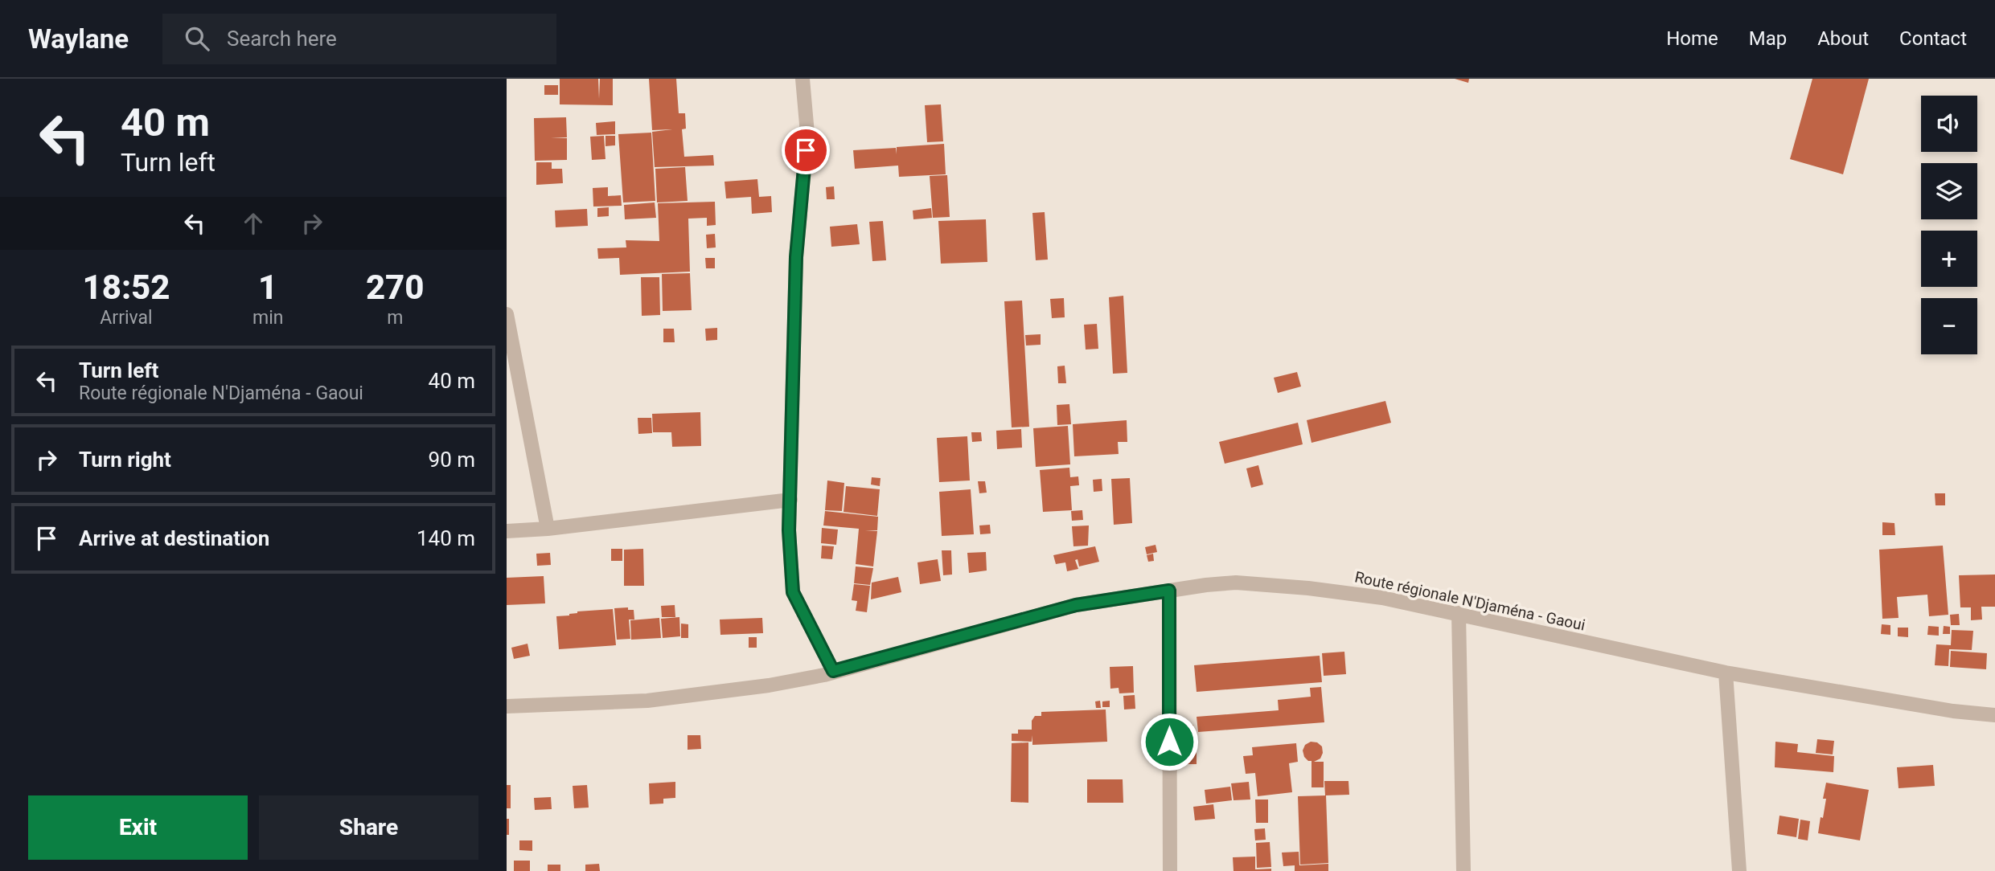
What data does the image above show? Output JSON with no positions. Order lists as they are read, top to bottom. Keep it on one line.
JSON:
{"streets":{"street":["Route régionale N'Djaména - Gaoui"]},"page":{"header":"Waylane","search":"Search here","nav":["Home","Map","About","Contact"],"turn":["40 m","Turn left"],"map_buttons":["+","−"],"eta":["18:52","Arrival","1","min","270","m"],"list":[{"name":"Turn left","note":"Route régionale N'Djaména - Gaoui","value":"40 m"},{"name":"Turn right","value":"90 m"},{"name":"Arrive at destination","value":"140 m"}],"buttons":["Exit","Share"]}}
